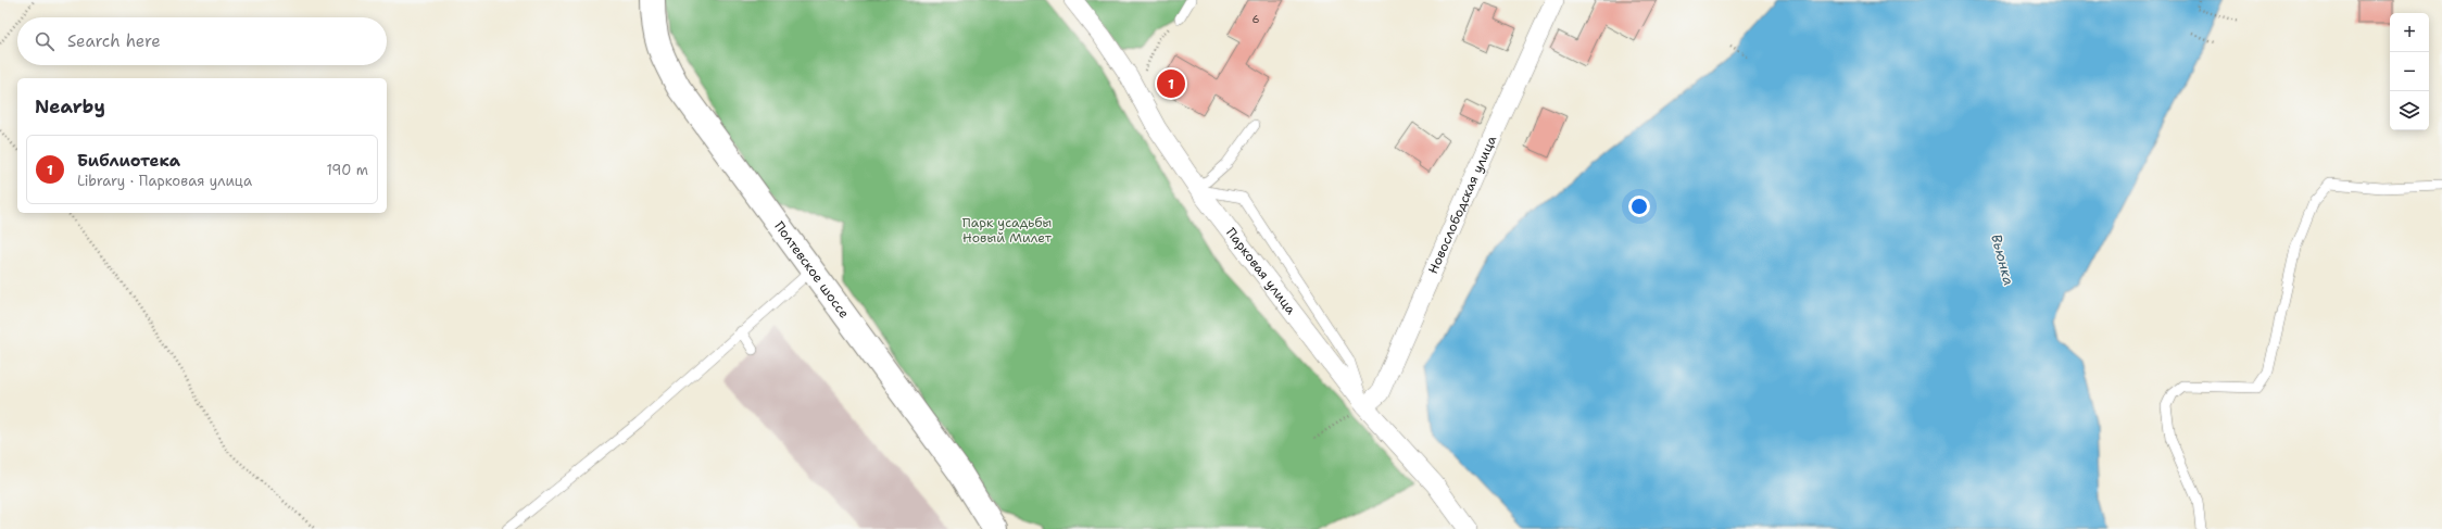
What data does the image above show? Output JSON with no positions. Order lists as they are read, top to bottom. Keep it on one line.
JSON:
{"streets":{"street":["Новослободская улица","Полтевское шоссе","Парковая улица"]},"crossings":[["Новослободская улица","Парковая улица"]],"water":["Вьюнка"],"parks":["Парк усадьбы Новый Милет"],"house_numbers":["6"],"page":{"map_buttons":["+","−"],"search":"Search here","pins":"1","heading":"Nearby","list":[{"mark":"1","name":"Библиотека","note":"Library · Парковая улица","value":"190 m"}]}}
